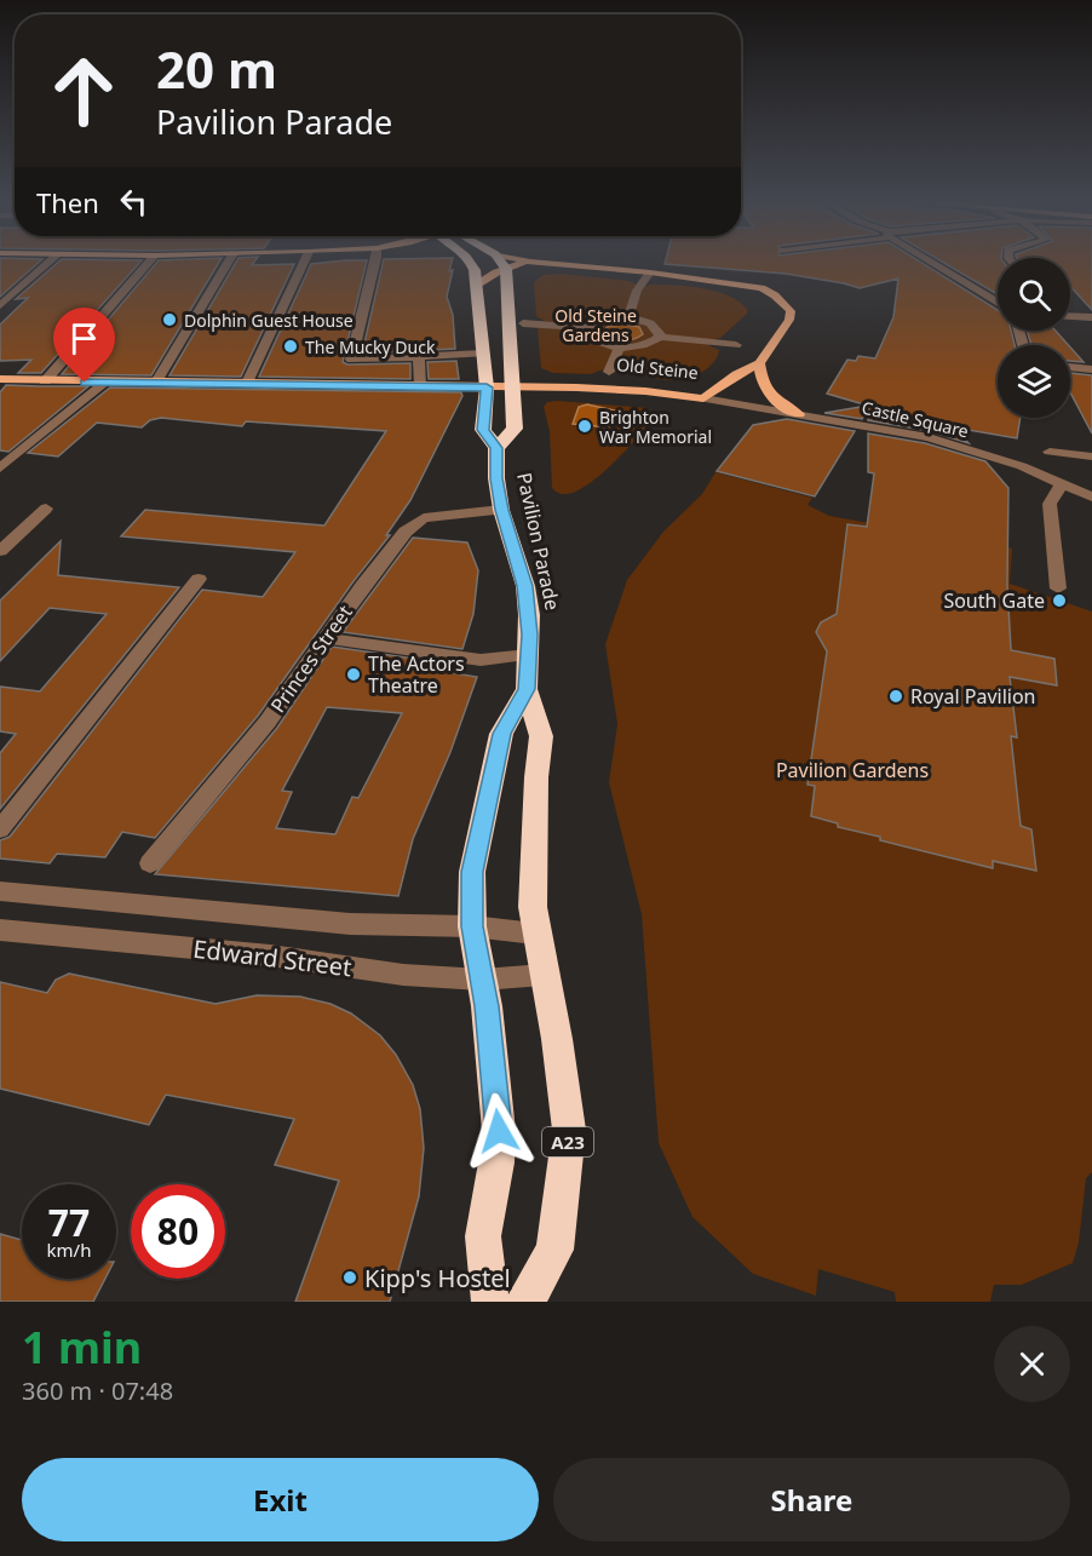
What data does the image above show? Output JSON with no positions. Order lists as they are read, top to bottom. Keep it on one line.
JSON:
{"streets":{"highway":["Old Steine","Pavilion Parade","A23"],"main road":["Castle Square"],"street":["Princes Street","Edward Street"]},"crossings":[["Old Steine","Castle Square"],["Old Steine","Pavilion Parade"],["Old Steine","A23"],["Pavilion Parade","Princes Street"],["Pavilion Parade","Edward Street"],["Pavilion Parade","A23"],["Edward Street","A23"]],"parks":["Old Steine Gardens","Pavilion Gardens"],"places":["Dolphin Guest House","The Mucky Duck","Brighton War Memorial","South Gate","The Actors Theatre","Royal Pavilion","Kipp's Hostel"],"page":{"turn":["20 m","Pavilion Parade"],"then":"Then","speed":"77 km/h","limit":"80","heading":["1 min","360 m · 07:48"],"buttons":["Exit","Share"]}}
